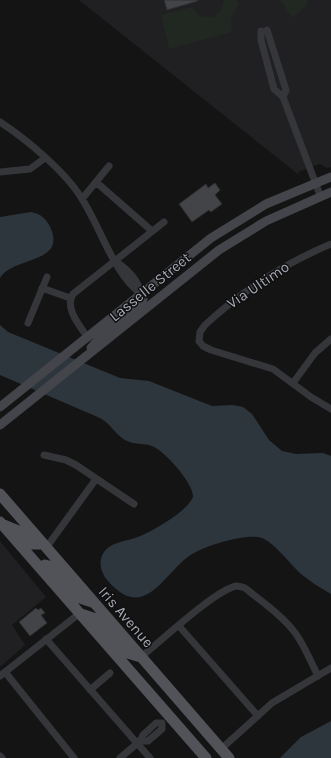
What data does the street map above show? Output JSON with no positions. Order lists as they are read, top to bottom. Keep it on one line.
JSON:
{"streets":{"main road":["Lasselle Street","Iris Avenue"],"street":["Via Ultimo"]}}
